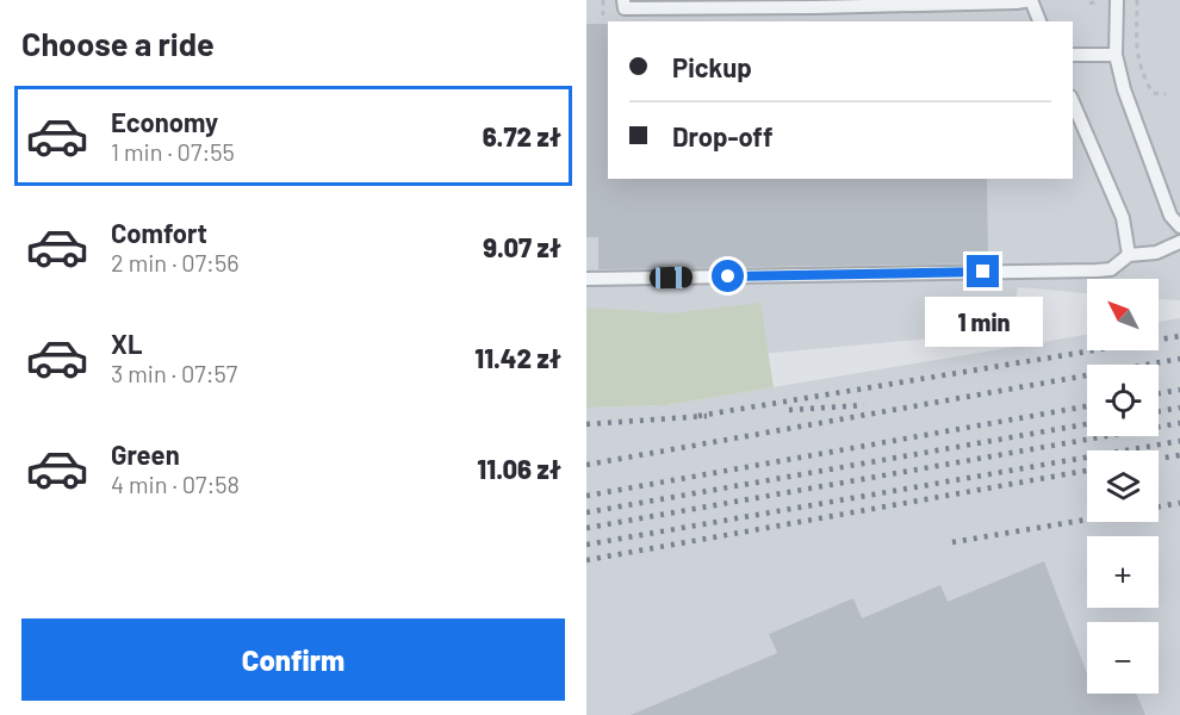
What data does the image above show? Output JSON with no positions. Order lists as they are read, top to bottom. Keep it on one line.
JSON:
{"north":"top left","page":{"heading":"Choose a ride","banner":["Pickup","Drop-off"],"list":[{"name":"Economy","note":"1 min · 07:55","value":"6.72 zł"},{"name":"Comfort","note":"2 min · 07:56","value":"9.07 zł"},{"name":"XL","note":"3 min · 07:57","value":"11.42 zł"},{"name":"Green","note":"4 min · 07:58","value":"11.06 zł"}],"map_buttons":["+","−"],"bubble":"1 min","buttons":"Confirm"}}
